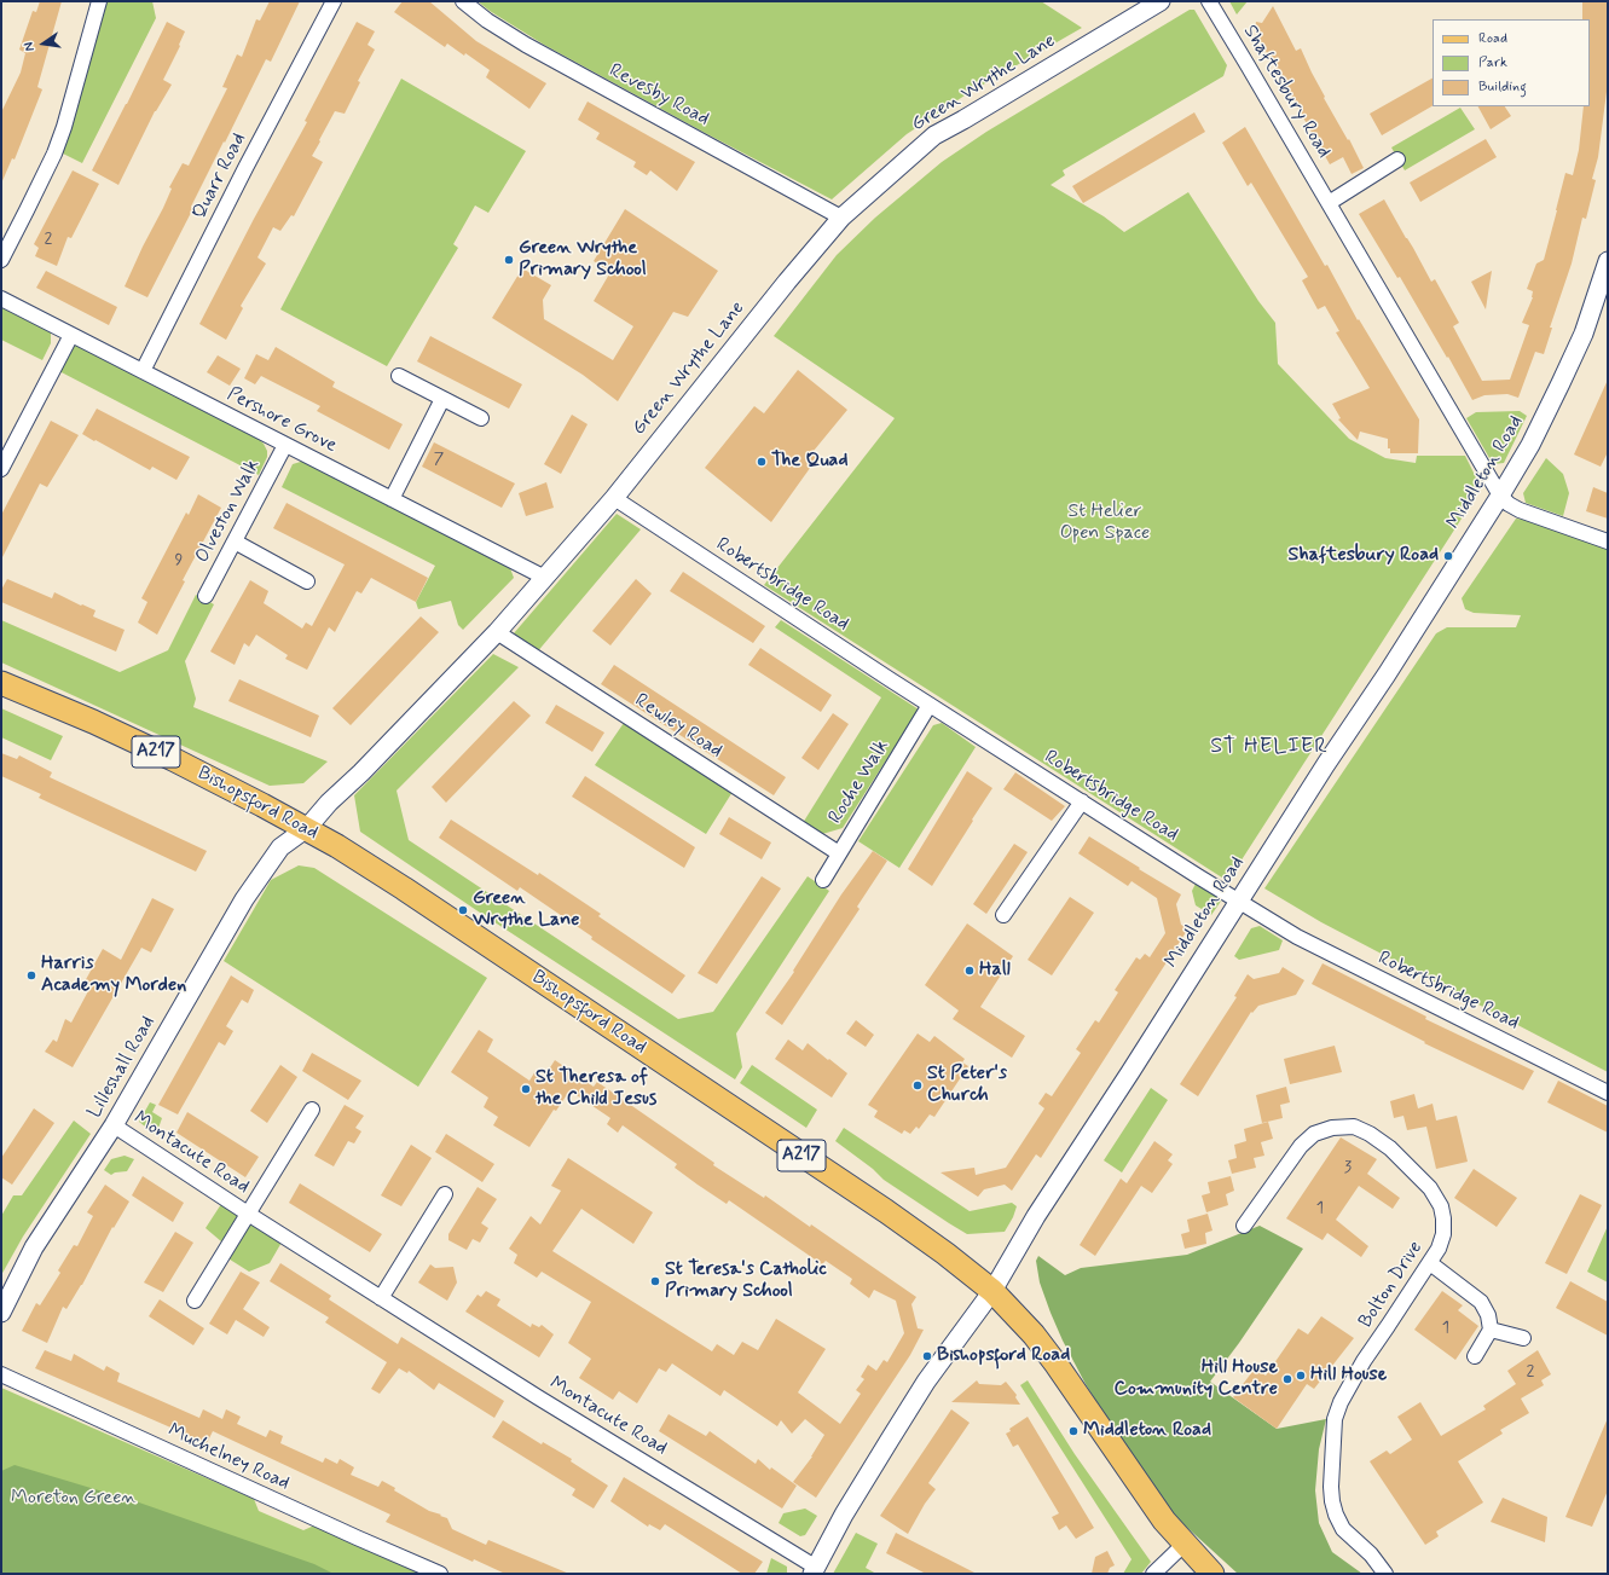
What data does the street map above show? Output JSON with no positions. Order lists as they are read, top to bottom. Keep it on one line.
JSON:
{"streets":{"main road":["A217","Bishopsford Road"],"street":["Green Wrythe Lane","Shaftesbury Road","Revesby Road","Quarr Road","Pershore Grove","Middleton Road","Olveston Walk","Robertsbridge Road","Rewley Road","Roche Walk","Lilleshall Road","Montacute Road","Bolton Drive","Muchelney Road"]},"crossings":[["Green Wrythe Lane","Revesby Road"],["Green Wrythe Lane","Pershore Grove"],["Green Wrythe Lane","Robertsbridge Road"],["Green Wrythe Lane","Rewley Road"],["Green Wrythe Lane","Bishopsford Road"],["Green Wrythe Lane","Lilleshall Road"],["Shaftesbury Road","Middleton Road"],["Quarr Road","Pershore Grove"],["Pershore Grove","Olveston Walk"],["Middleton Road","Robertsbridge Road"],["Middleton Road","Bishopsford Road"],["Middleton Road","Montacute Road"],["Robertsbridge Road","Roche Walk"],["Rewley Road","Roche Walk"],["Bishopsford Road","Lilleshall Road"],["Lilleshall Road","Montacute Road"]],"districts":["ST HELIER"],"parks":["St Helier Open Space","Moreton Green"],"places":["Green Wrythe Primary School","The Quad","Shaftesbury Road","Green Wrythe Lane","Hall","Harris Academy Morden","St Peter's Church","St Theresa of the Child Jesus","St Teresa's Catholic Primary School","Bishopsford Road","Hill House","Hill House Community Centre","Middleton Road"],"house_numbers":["2","7","9","3","1","1","2"],"legend":["Road","Park","Building"],"north":"left"}
